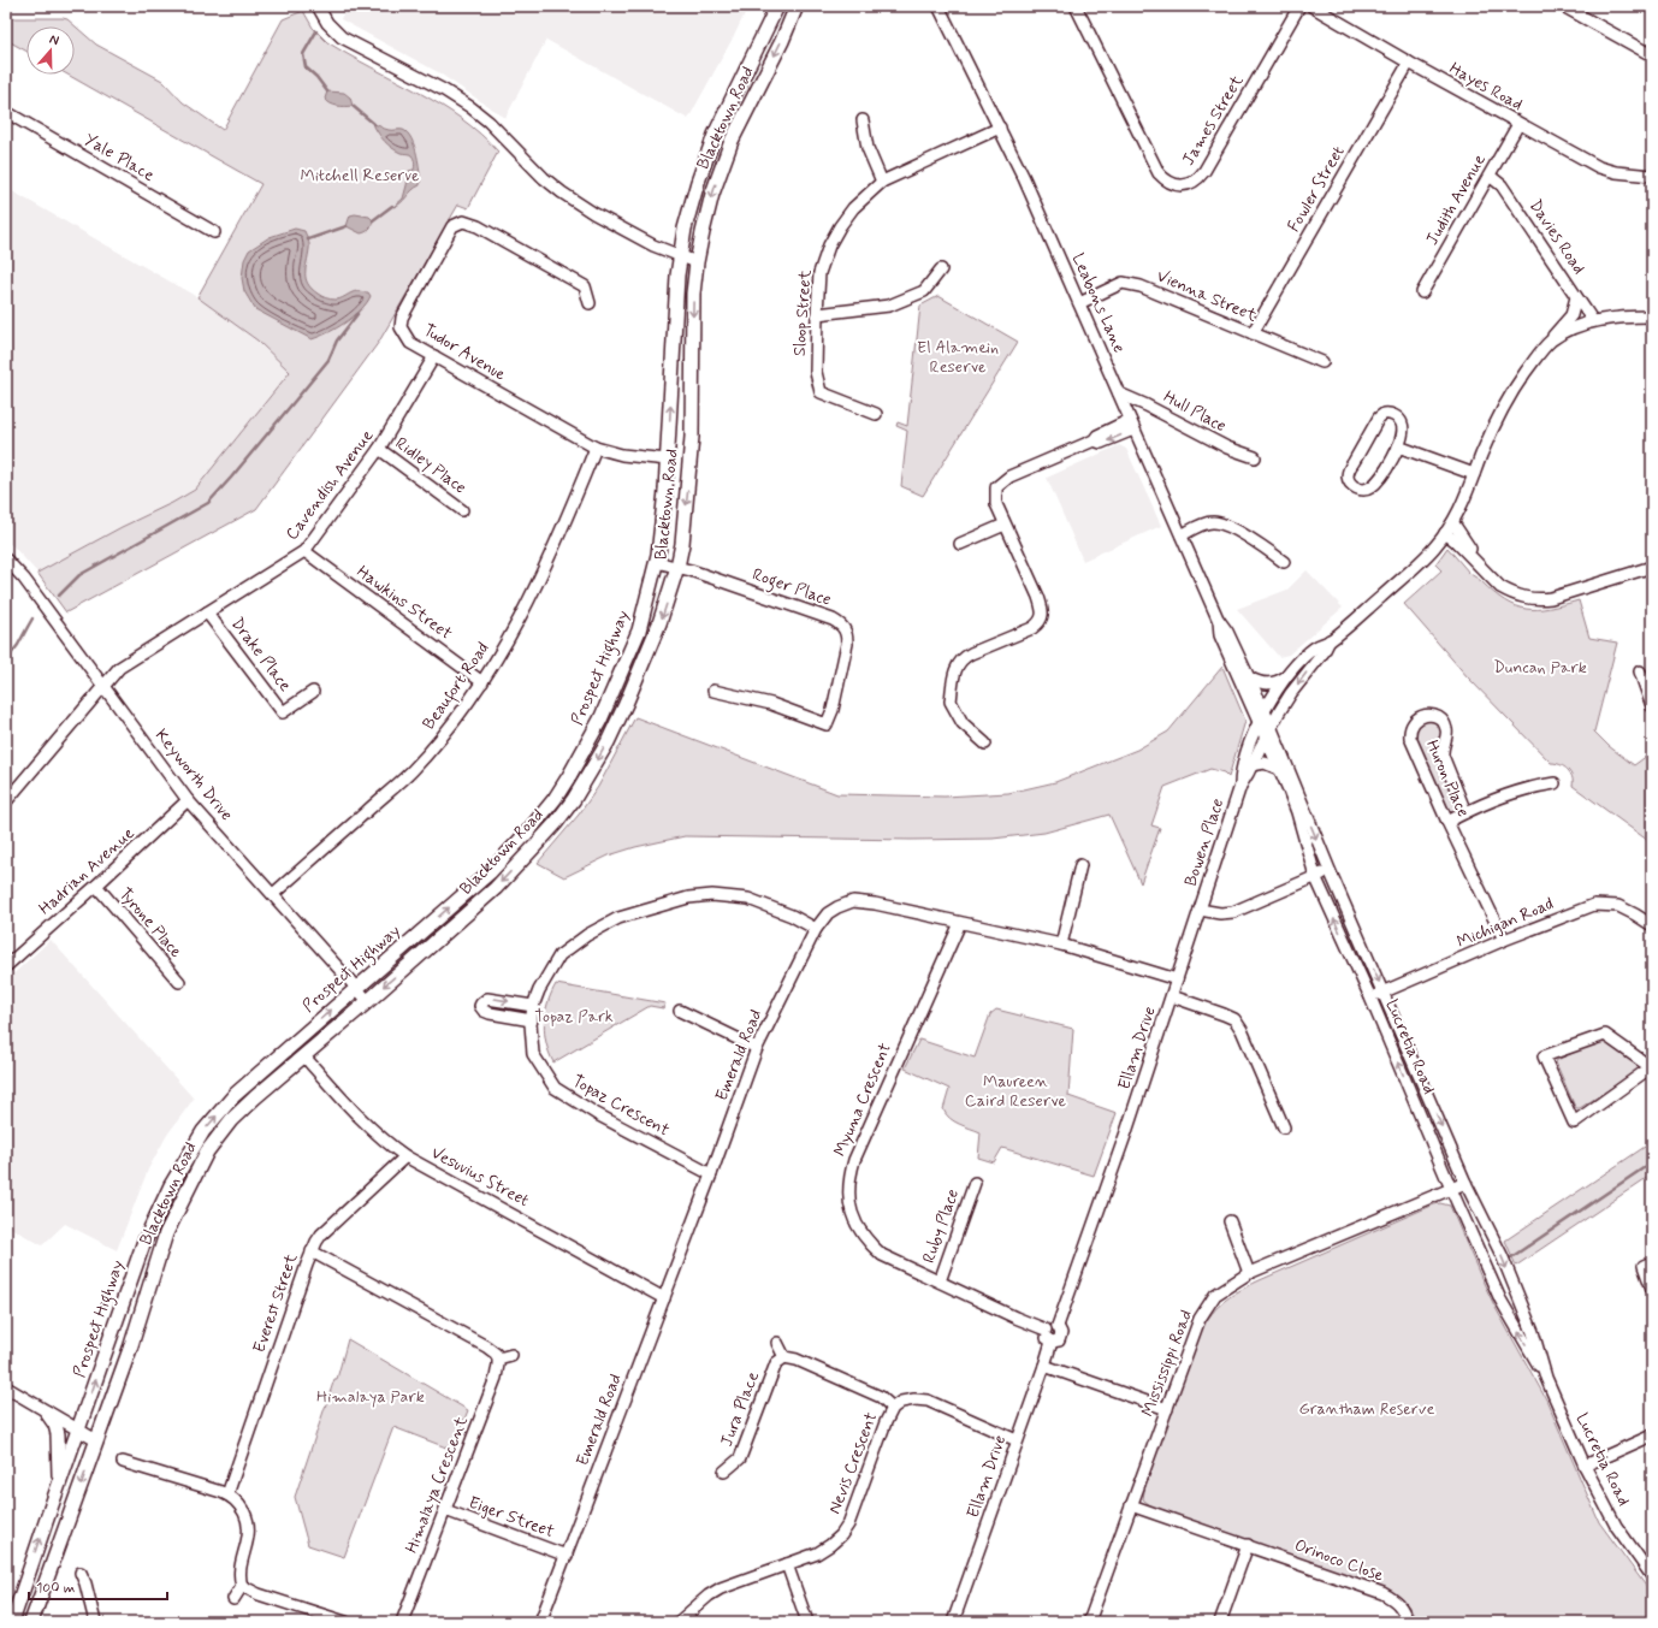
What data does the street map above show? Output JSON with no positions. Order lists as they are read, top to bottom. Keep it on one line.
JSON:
{"streets":{"main road":["Blacktown Road","Prospect Highway"],"street":["Hayes Road","James Street","Yale Place","Fowler Street","Judith Avenue","Davies Road","Vienna Street","Leabons Lane","Sloop Street","Tudor Avenue","Hull Place","Ridley Place","Cavendish Avenue","Roger Place","Hawkins Street","Drake Place","Beaufort Road","Keyworth Drive","Huron Place","Bowen Place","Hadrian Avenue","Tyrone Place","Michigan Road","Lucretia Road","Ellam Drive","Emerald Road","Myuna Crescent","Topaz Crescent","Vesuvius Street","Ruby Place","Everest Street","Mississippi Road","Jura Place","Nevis Crescent","Himalaya Crescent","Eiger Street","Orinoco Close"]},"crossings":[["Hayes Road","Fowler Street"],["Hayes Road","Judith Avenue"],["Blacktown Road","Roger Place"],["Blacktown Road","Prospect Highway"],["Blacktown Road","Keyworth Drive"],["Blacktown Road","Vesuvius Street"],["Fowler Street","Vienna Street"],["Judith Avenue","Davies Road"],["Vienna Street","Leabons Lane"],["Leabons Lane","Sloop Street"],["Leabons Lane","Hull Place"],["Leabons Lane","Bowen Place"],["Leabons Lane","Lucretia Road"],["Tudor Avenue","Cavendish Avenue"],["Tudor Avenue","Prospect Highway"],["Tudor Avenue","Beaufort Road"],["Ridley Place","Cavendish Avenue"],["Cavendish Avenue","Hawkins Street"],["Cavendish Avenue","Drake Place"],["Cavendish Avenue","Keyworth Drive"],["Roger Place","Prospect Highway"],["Hawkins Street","Beaufort Road"],["Prospect Highway","Keyworth Drive"],["Beaufort Road","Keyworth Drive"],["Keyworth Drive","Hadrian Avenue"],["Huron Place","Michigan Road"],["Bowen Place","Lucretia Road"],["Bowen Place","Ellam Drive"],["Hadrian Avenue","Tyrone Place"],["Michigan Road","Lucretia Road"],["Lucretia Road","Mississippi Road"],["Ellam Drive","Emerald Road"],["Ellam Drive","Myuna Crescent"],["Ellam Drive","Nevis Crescent"],["Emerald Road","Myuna Crescent"],["Emerald Road","Topaz Crescent"],["Emerald Road","Vesuvius Street"],["Emerald Road","Eiger Street"],["Myuna Crescent","Ruby Place"],["Vesuvius Street","Everest Street"],["Mississippi Road","Orinoco Close"],["Himalaya Crescent","Eiger Street"]],"one_way":["Blacktown Road","Prospect Highway"],"parks":["Mitchell Reserve","El Alamein Reserve","Duncan Park","Topaz Park","Maureen Caird Reserve","Himalaya Park","Grantham Reserve"],"scale_bar":"100 m","north":"top"}
